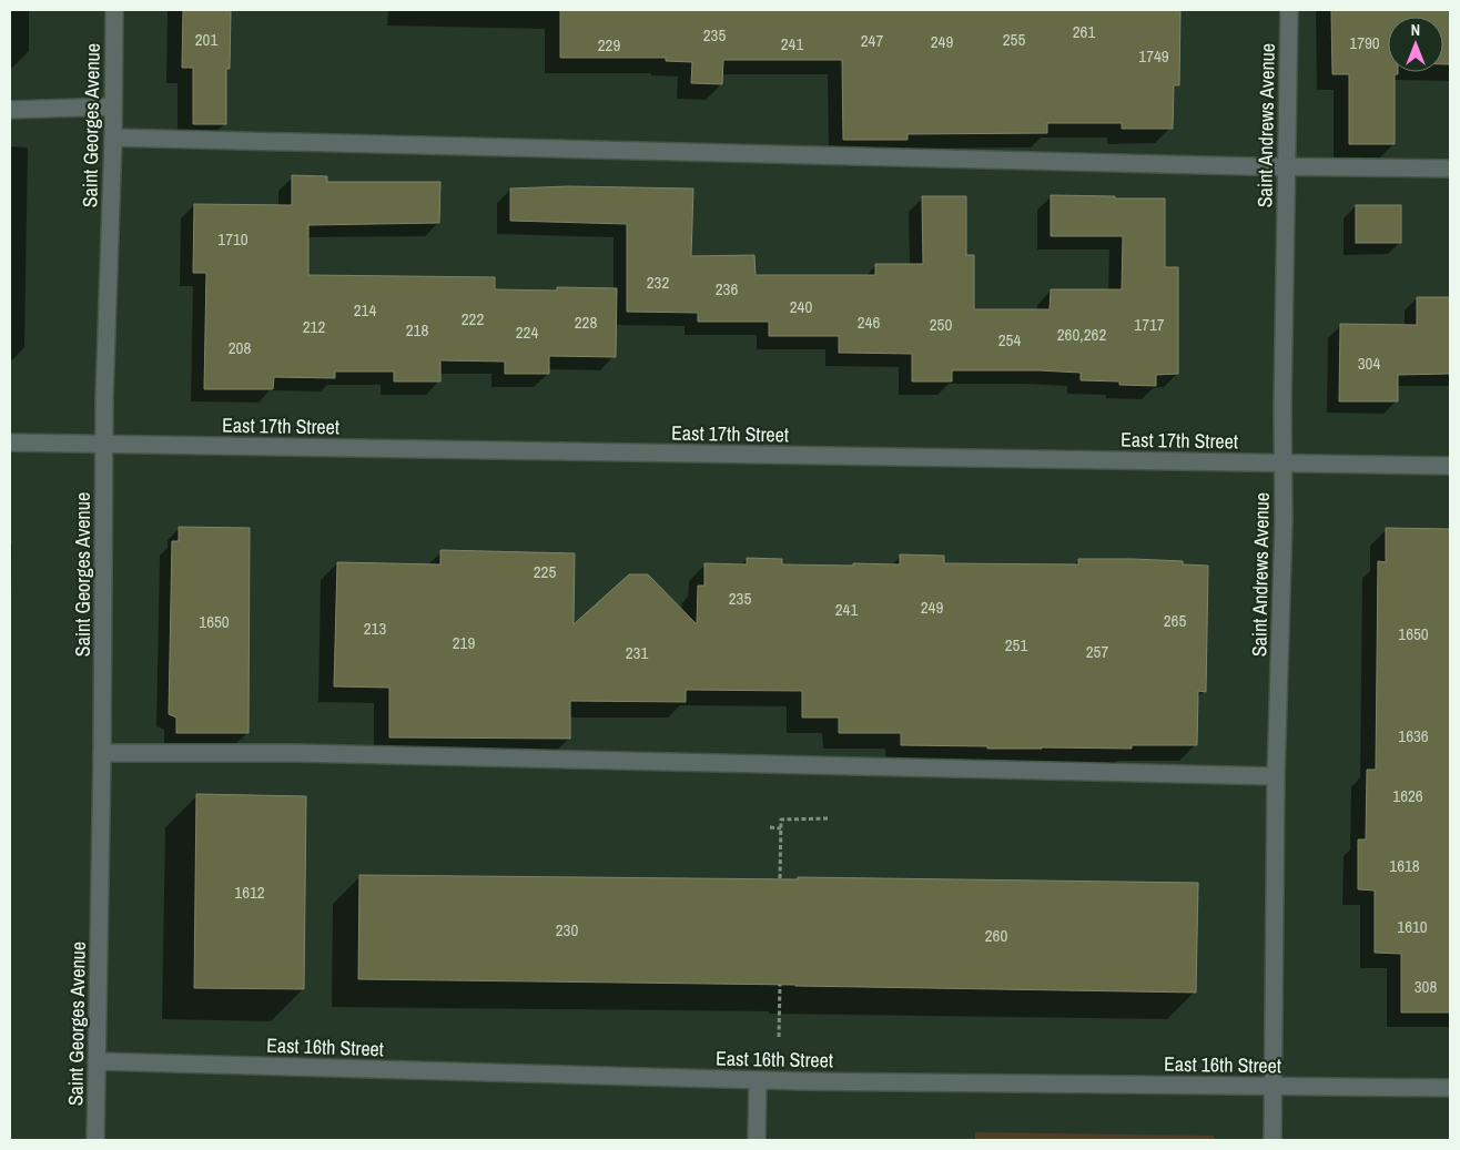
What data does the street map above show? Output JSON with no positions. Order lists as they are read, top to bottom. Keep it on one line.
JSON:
{"streets":{"street":["Saint Georges Avenue","Saint Andrews Avenue","East 17th Street","East 16th Street"]},"crossings":[["Saint Georges Avenue","East 17th Street"],["Saint Georges Avenue","East 16th Street"],["Saint Andrews Avenue","East 17th Street"],["Saint Andrews Avenue","East 16th Street"]],"house_numbers":["261","235","201","255","247","249","1790","241","229","1749","1710","232","236","240","214","222","228","246","250","1717","212","218","224","260,262","254","208","304","225","235","249","241","265","1650","213","1650","219","251","257","231","1636","1626","1618","1612","1610","230","260","308"],"north":"top"}
